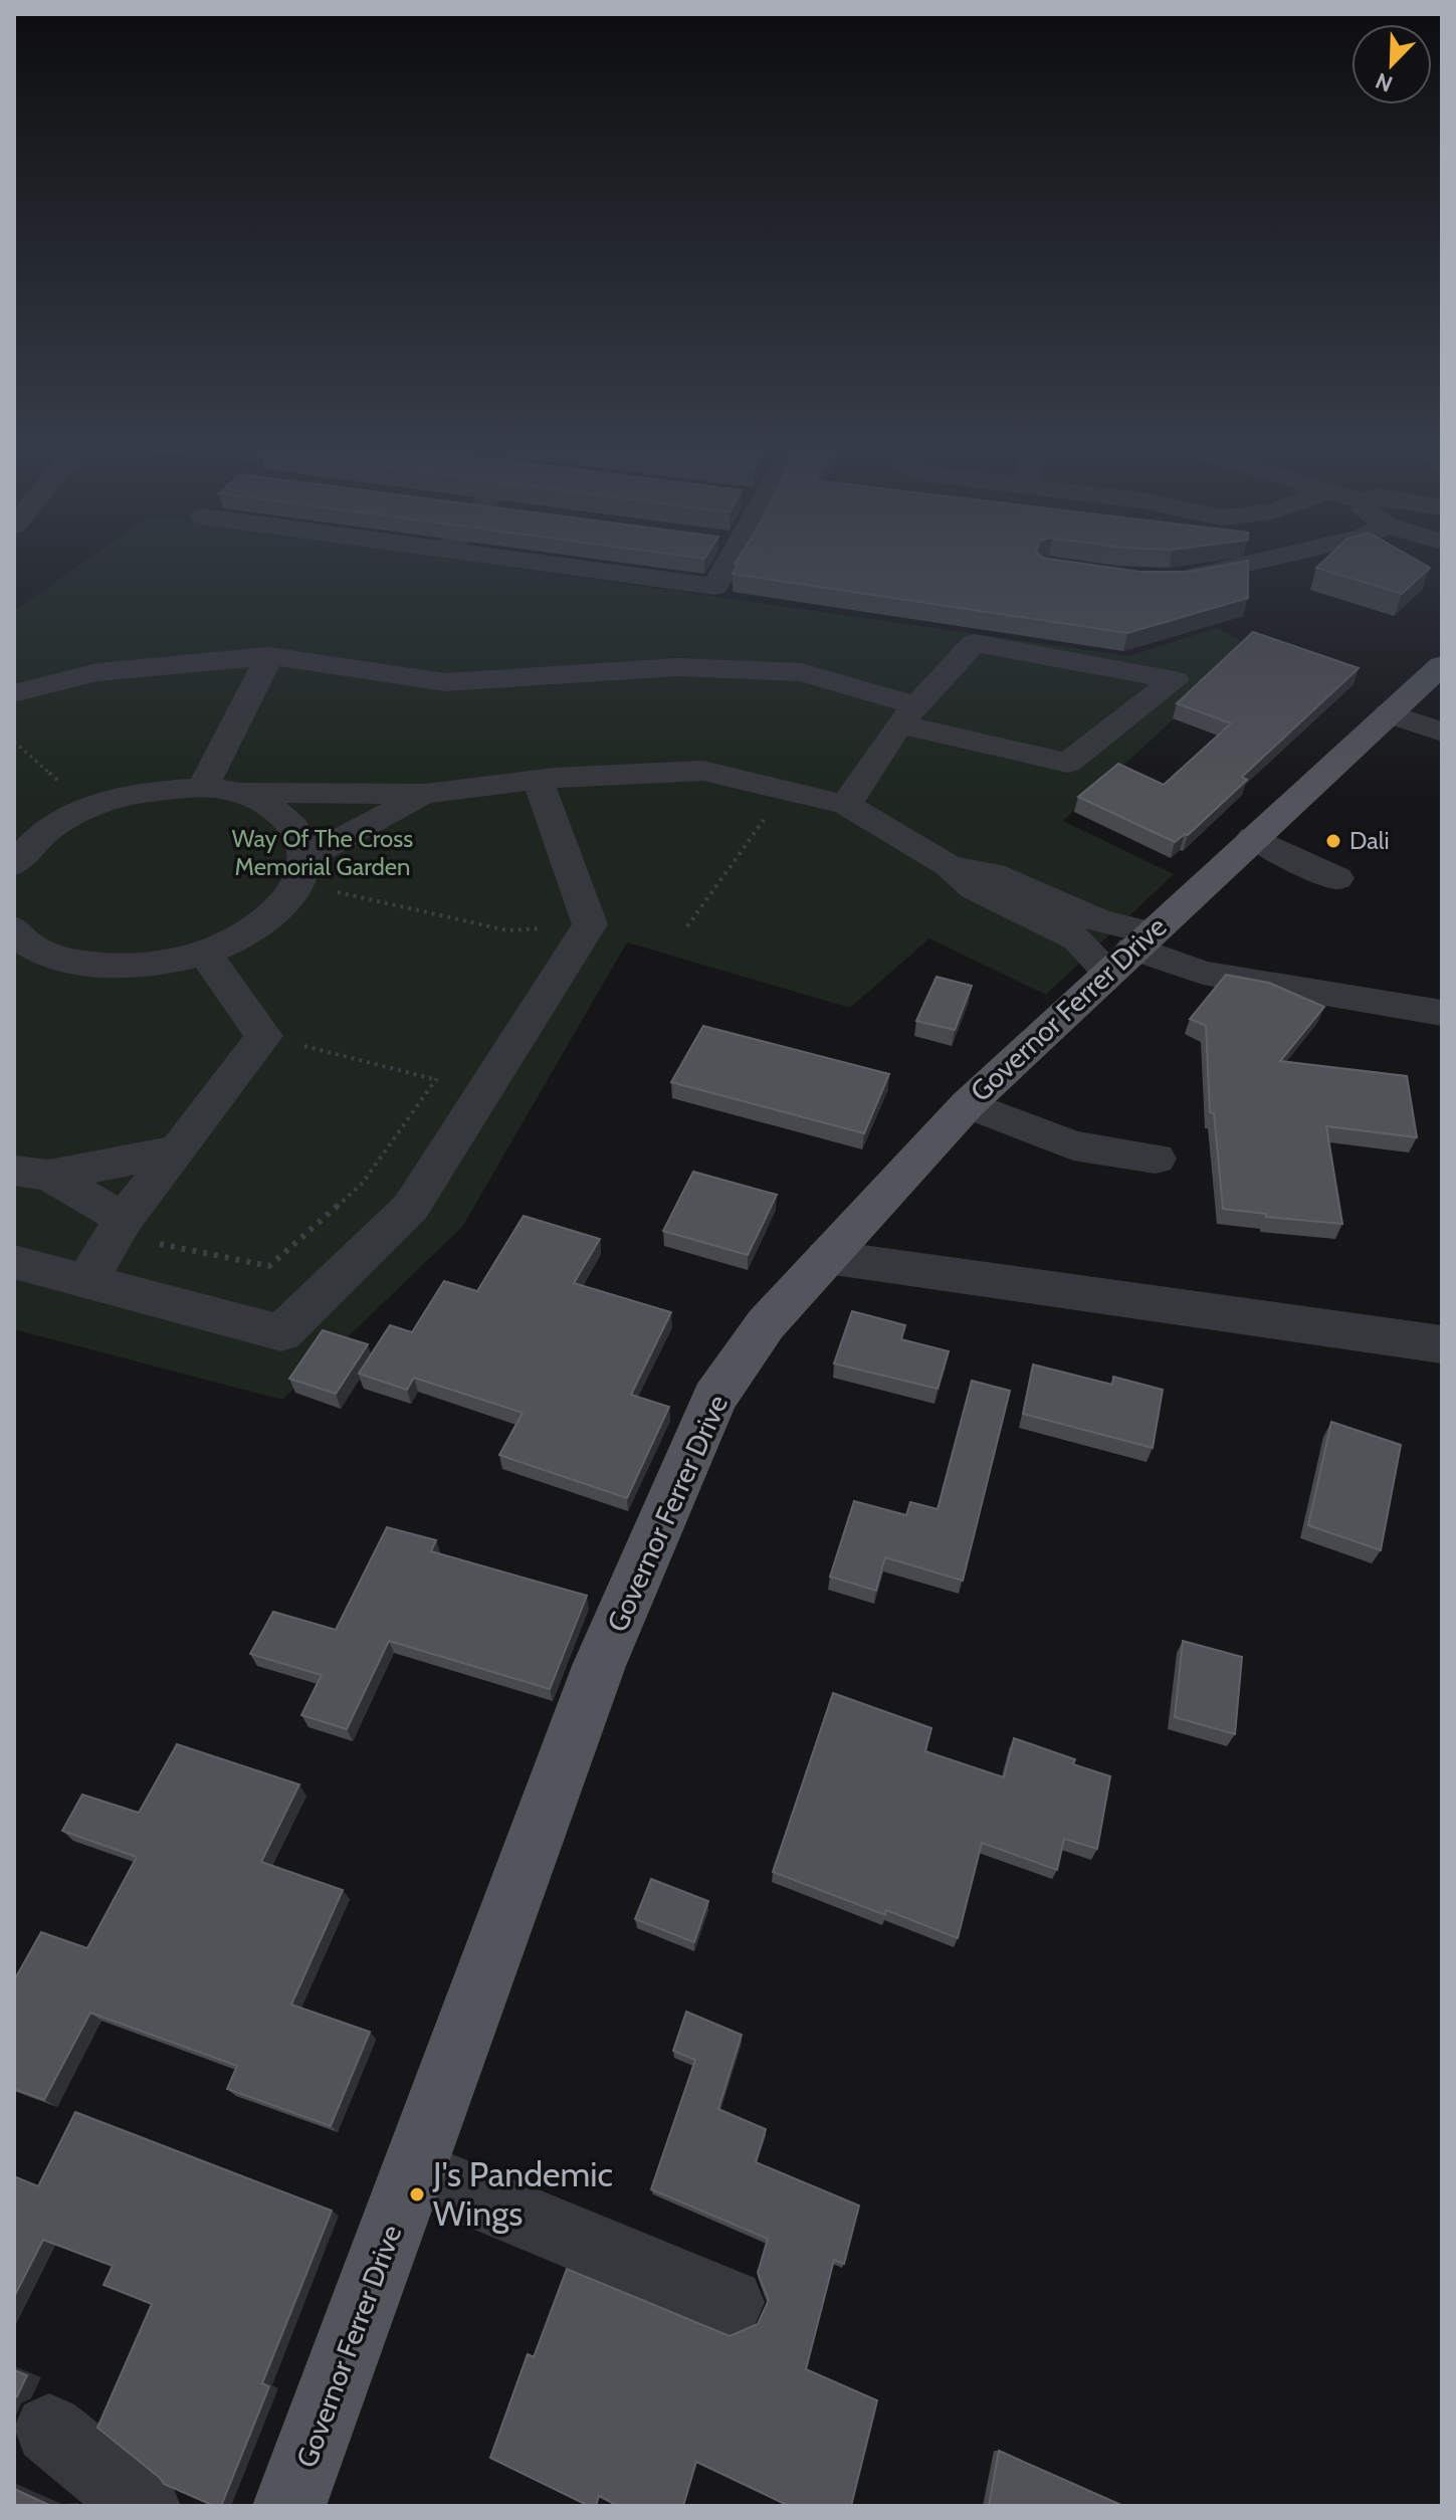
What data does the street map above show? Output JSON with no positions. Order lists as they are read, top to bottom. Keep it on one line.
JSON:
{"streets":{"main road":["Governor Ferrer Drive"]},"parks":["Way Of The Cross Memorial Garden"],"places":["Dali","J's Pandemic Wings"],"north":"bottom left"}
